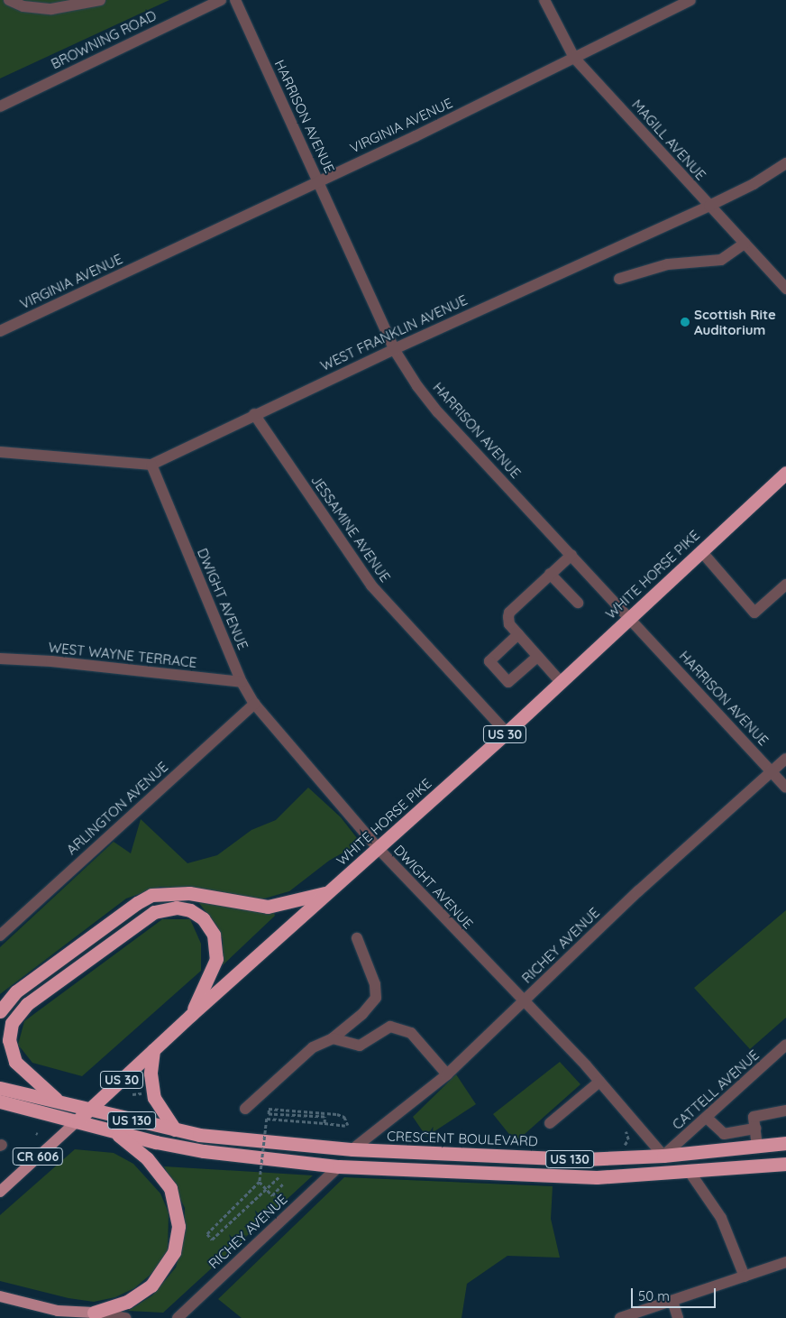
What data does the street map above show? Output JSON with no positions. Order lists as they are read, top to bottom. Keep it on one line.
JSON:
{"streets":{"highway":["WHITE HORSE PIKE","US 30","US 130","CRESCENT BOULEVARD"],"main road":["CR 606"],"street":["BROWNING ROAD","HARRISON AVENUE","VIRGINIA AVENUE","MAGILL AVENUE","WEST FRANKLIN AVENUE","JESSAMINE AVENUE","DWIGHT AVENUE","WEST WAYNE TERRACE","ARLINGTON AVENUE","RICHEY AVENUE","CATTELL AVENUE"]},"crossings":[["HARRISON AVENUE","VIRGINIA AVENUE"],["HARRISON AVENUE","WEST FRANKLIN AVENUE"],["HARRISON AVENUE","WHITE HORSE PIKE"],["HARRISON AVENUE","RICHEY AVENUE"],["VIRGINIA AVENUE","MAGILL AVENUE"],["MAGILL AVENUE","WEST FRANKLIN AVENUE"],["WEST FRANKLIN AVENUE","JESSAMINE AVENUE"],["WEST FRANKLIN AVENUE","DWIGHT AVENUE"],["JESSAMINE AVENUE","WHITE HORSE PIKE"],["WHITE HORSE PIKE","DWIGHT AVENUE"],["WHITE HORSE PIKE","US 130"],["DWIGHT AVENUE","WEST WAYNE TERRACE"],["DWIGHT AVENUE","ARLINGTON AVENUE"],["DWIGHT AVENUE","RICHEY AVENUE"],["DWIGHT AVENUE","CATTELL AVENUE"],["DWIGHT AVENUE","CRESCENT BOULEVARD"],["RICHEY AVENUE","US 130"],["RICHEY AVENUE","CRESCENT BOULEVARD"],["CATTELL AVENUE","CRESCENT BOULEVARD"],["US 130","CRESCENT BOULEVARD"]],"places":["Scottish Rite Auditorium"],"scale_bar":"50 m"}
